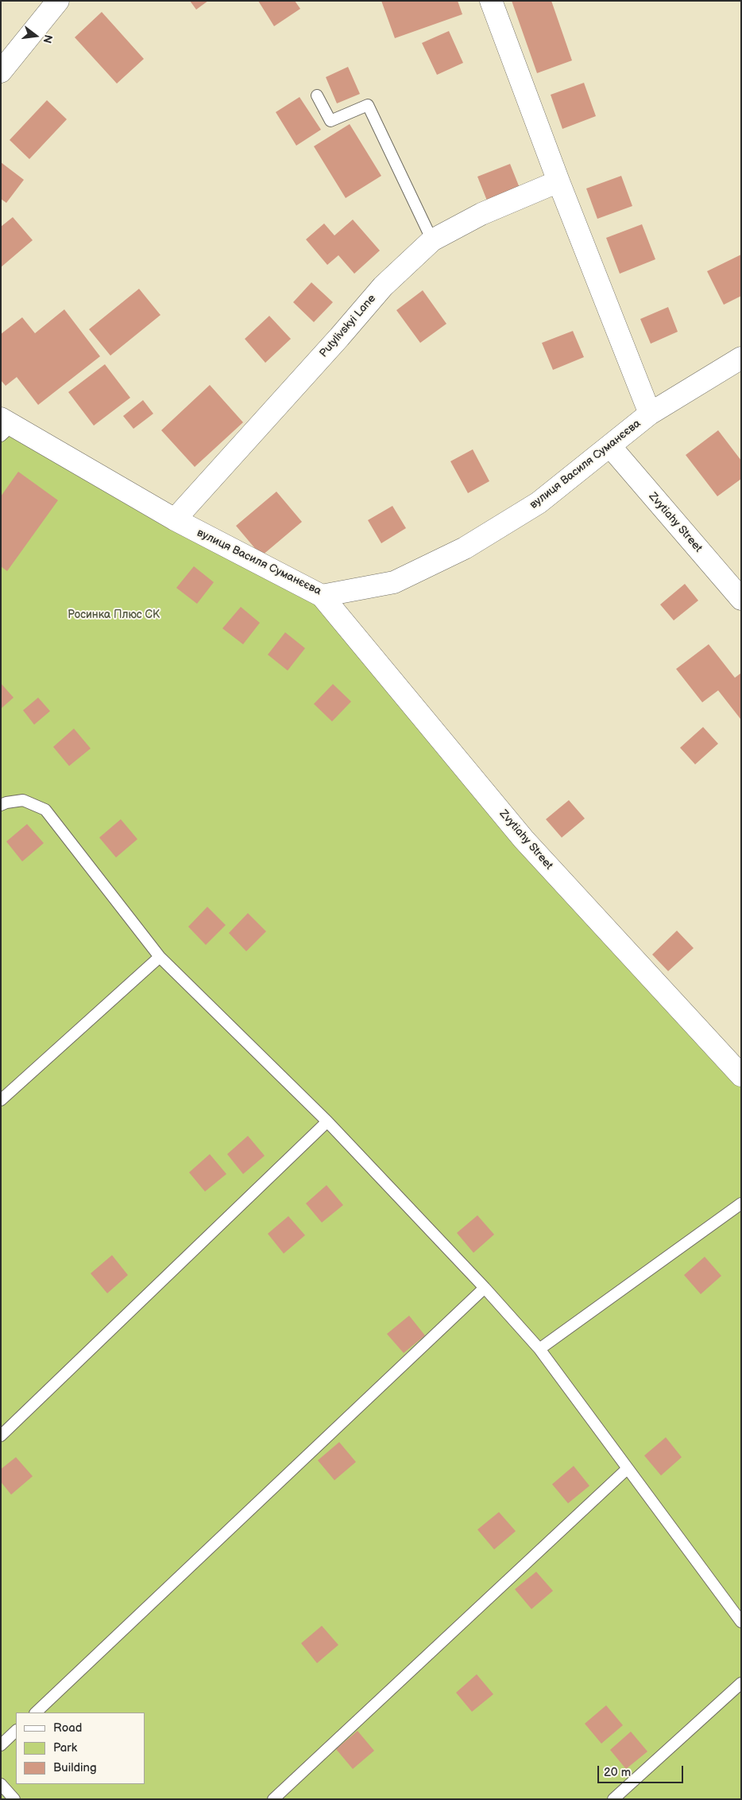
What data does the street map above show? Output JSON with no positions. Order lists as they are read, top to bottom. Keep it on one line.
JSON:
{"streets":{"street":["Putylivskyi Lane","вулиця Василя Суманєєва","Zvytiahy Street"]},"crossings":[["Putylivskyi Lane","вулиця Василя Суманєєва"],["вулиця Василя Суманєєва","Zvytiahy Street"]],"parks":["Росинка Плюс СК"],"legend":["Road","Park","Building"],"scale_bar":"20 m","north":"right"}
